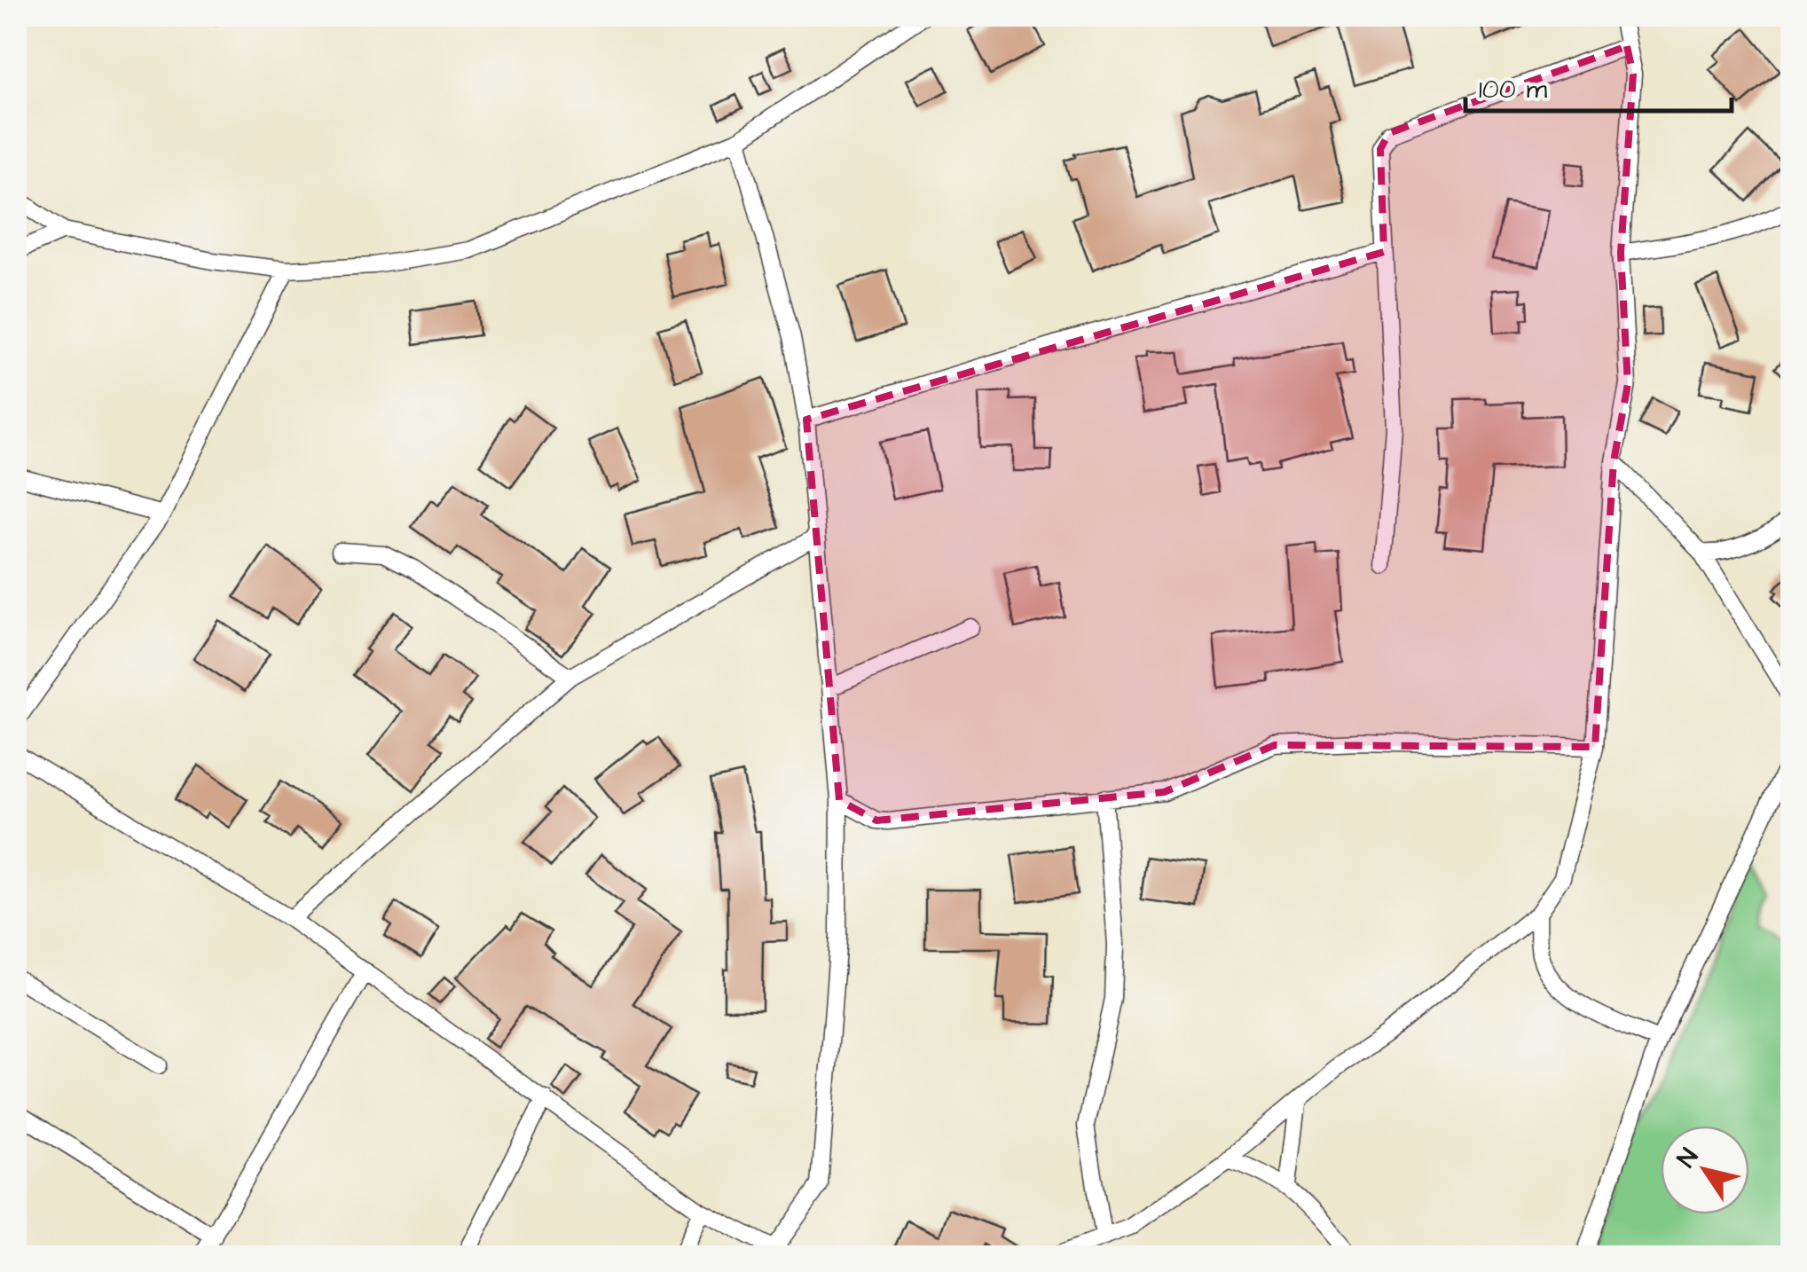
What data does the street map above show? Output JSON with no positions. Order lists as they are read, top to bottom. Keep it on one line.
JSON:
{"scale_bar":"100 m","north":"top left"}
